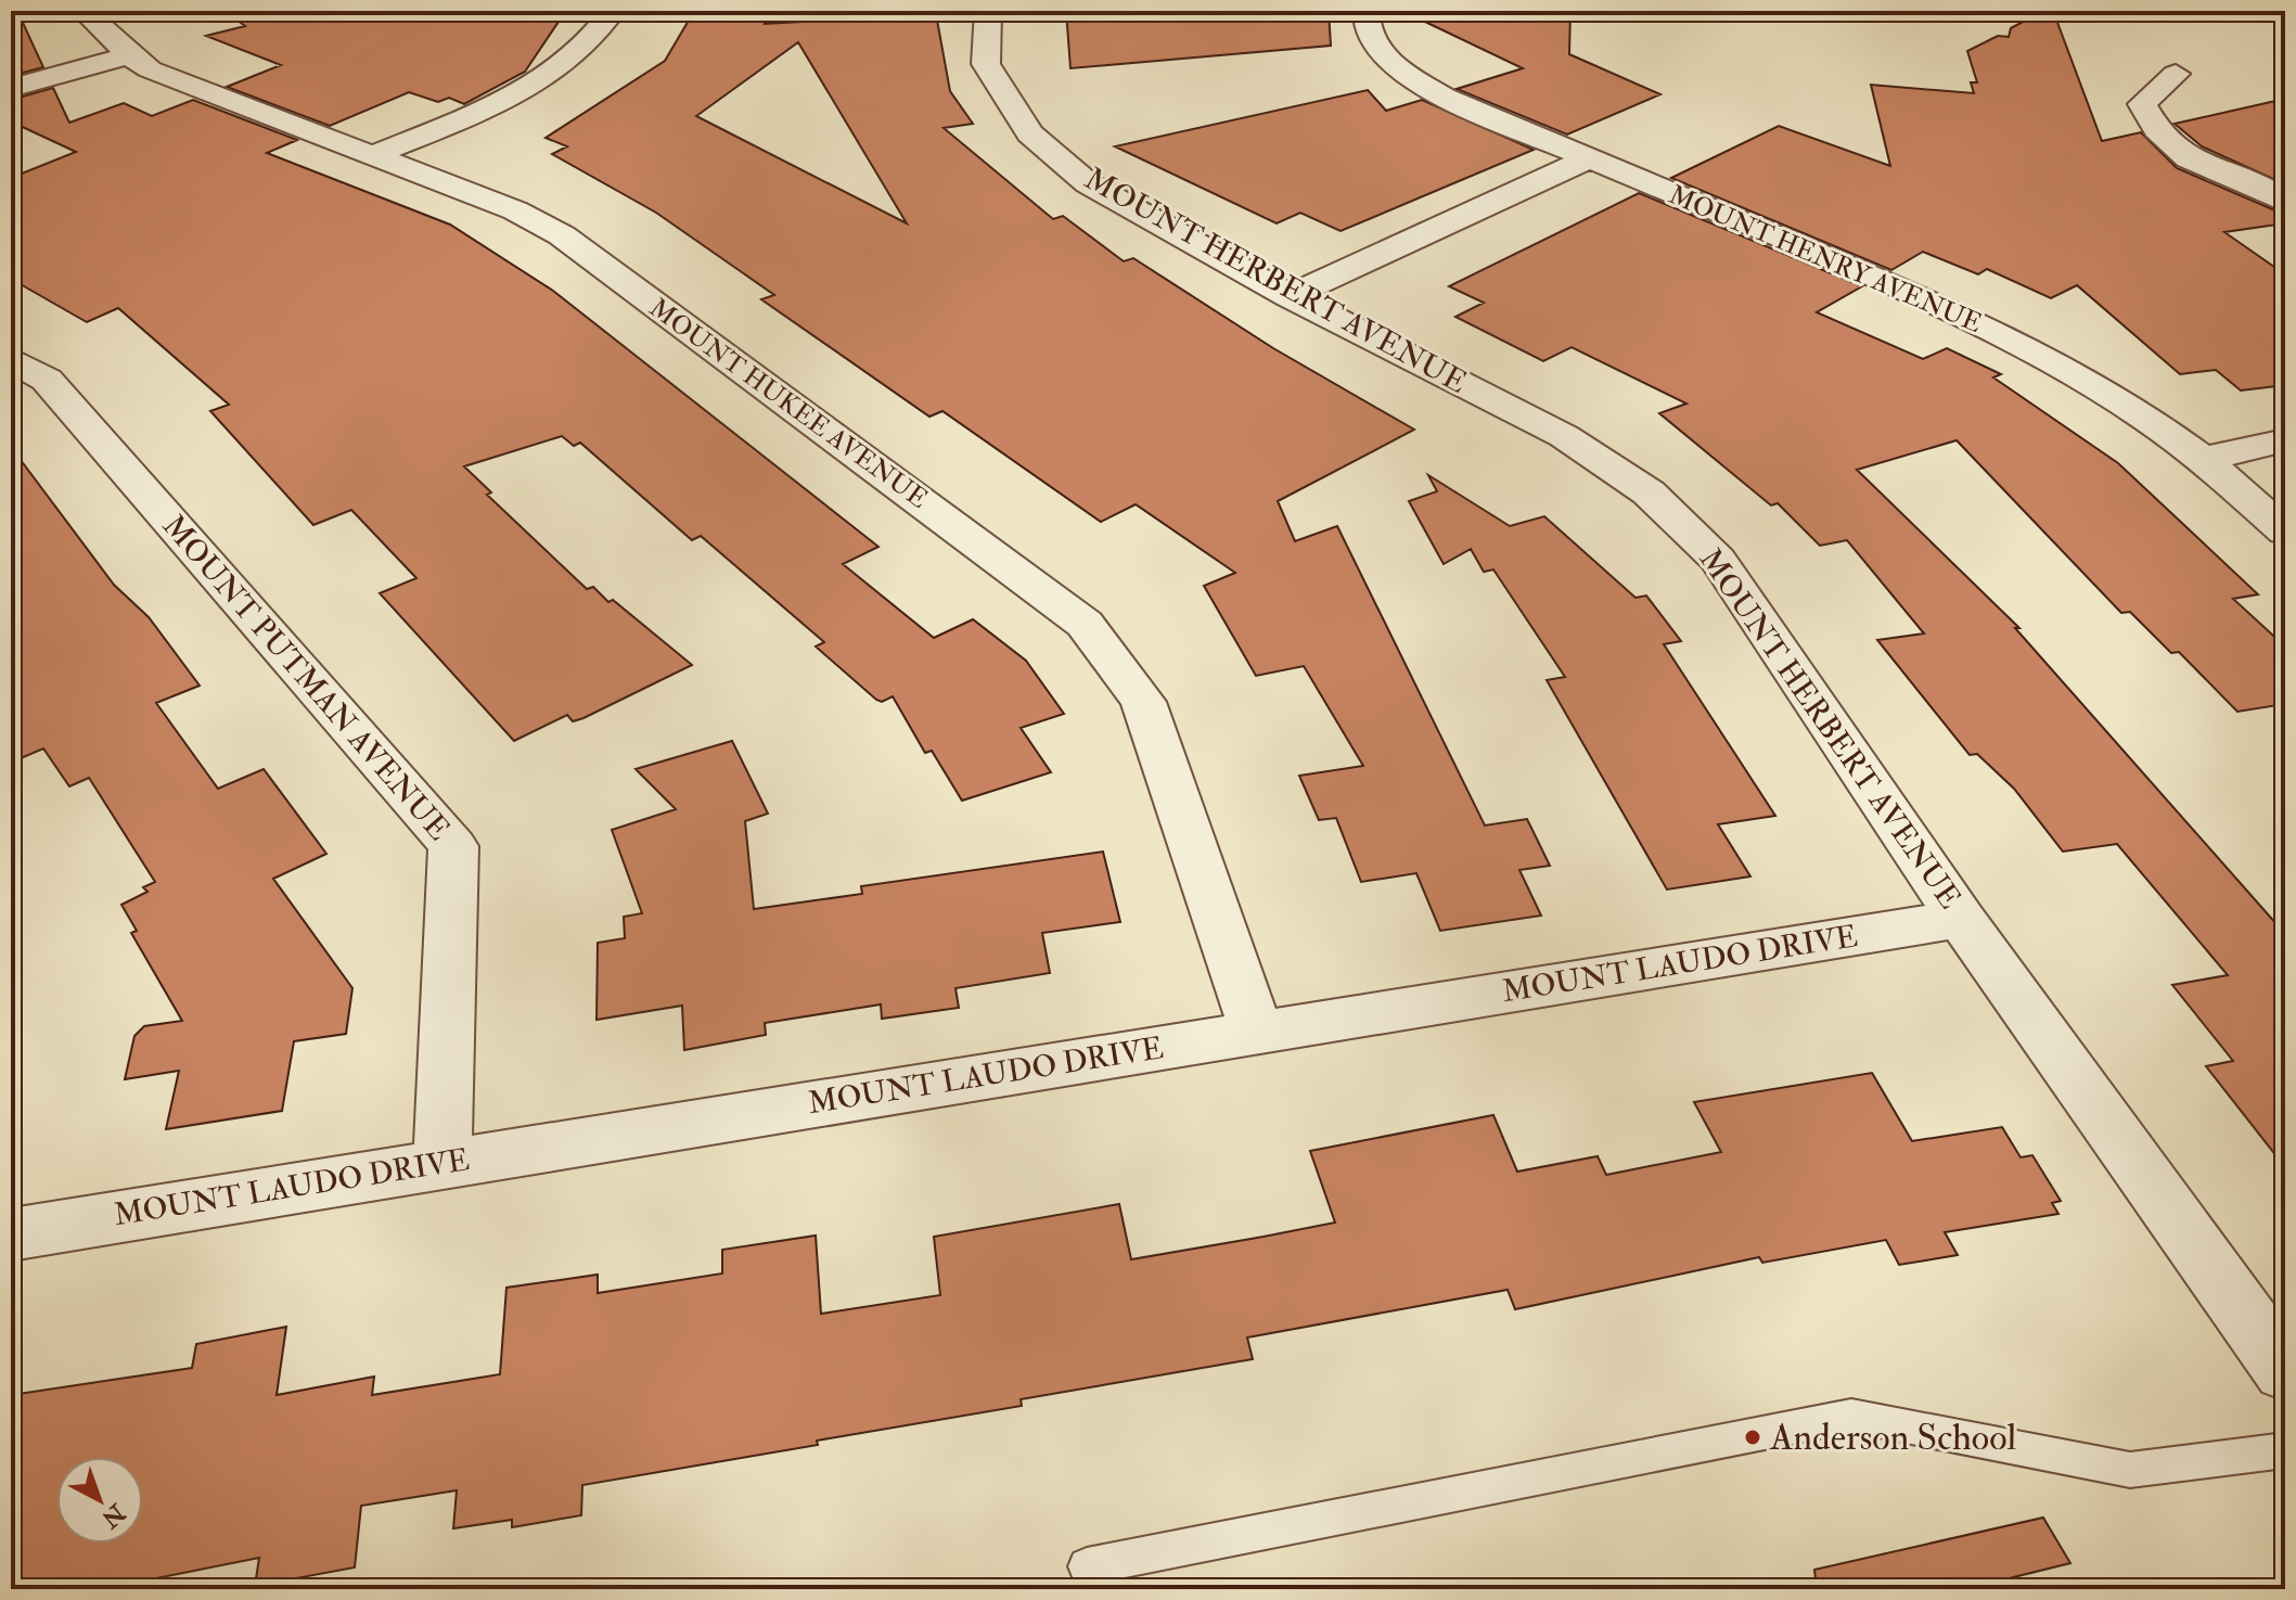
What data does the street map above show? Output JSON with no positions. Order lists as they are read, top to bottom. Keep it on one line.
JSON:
{"streets":{"street":["MOUNT HENRY AVENUE","MOUNT HERBERT AVENUE","MOUNT HUKEE AVENUE","MOUNT PUTMAN AVENUE","MOUNT LAUDO DRIVE"]},"crossings":[["MOUNT HERBERT AVENUE","MOUNT LAUDO DRIVE"],["MOUNT HUKEE AVENUE","MOUNT LAUDO DRIVE"],["MOUNT PUTMAN AVENUE","MOUNT LAUDO DRIVE"]],"places":["Anderson School"],"north":"bottom right"}
